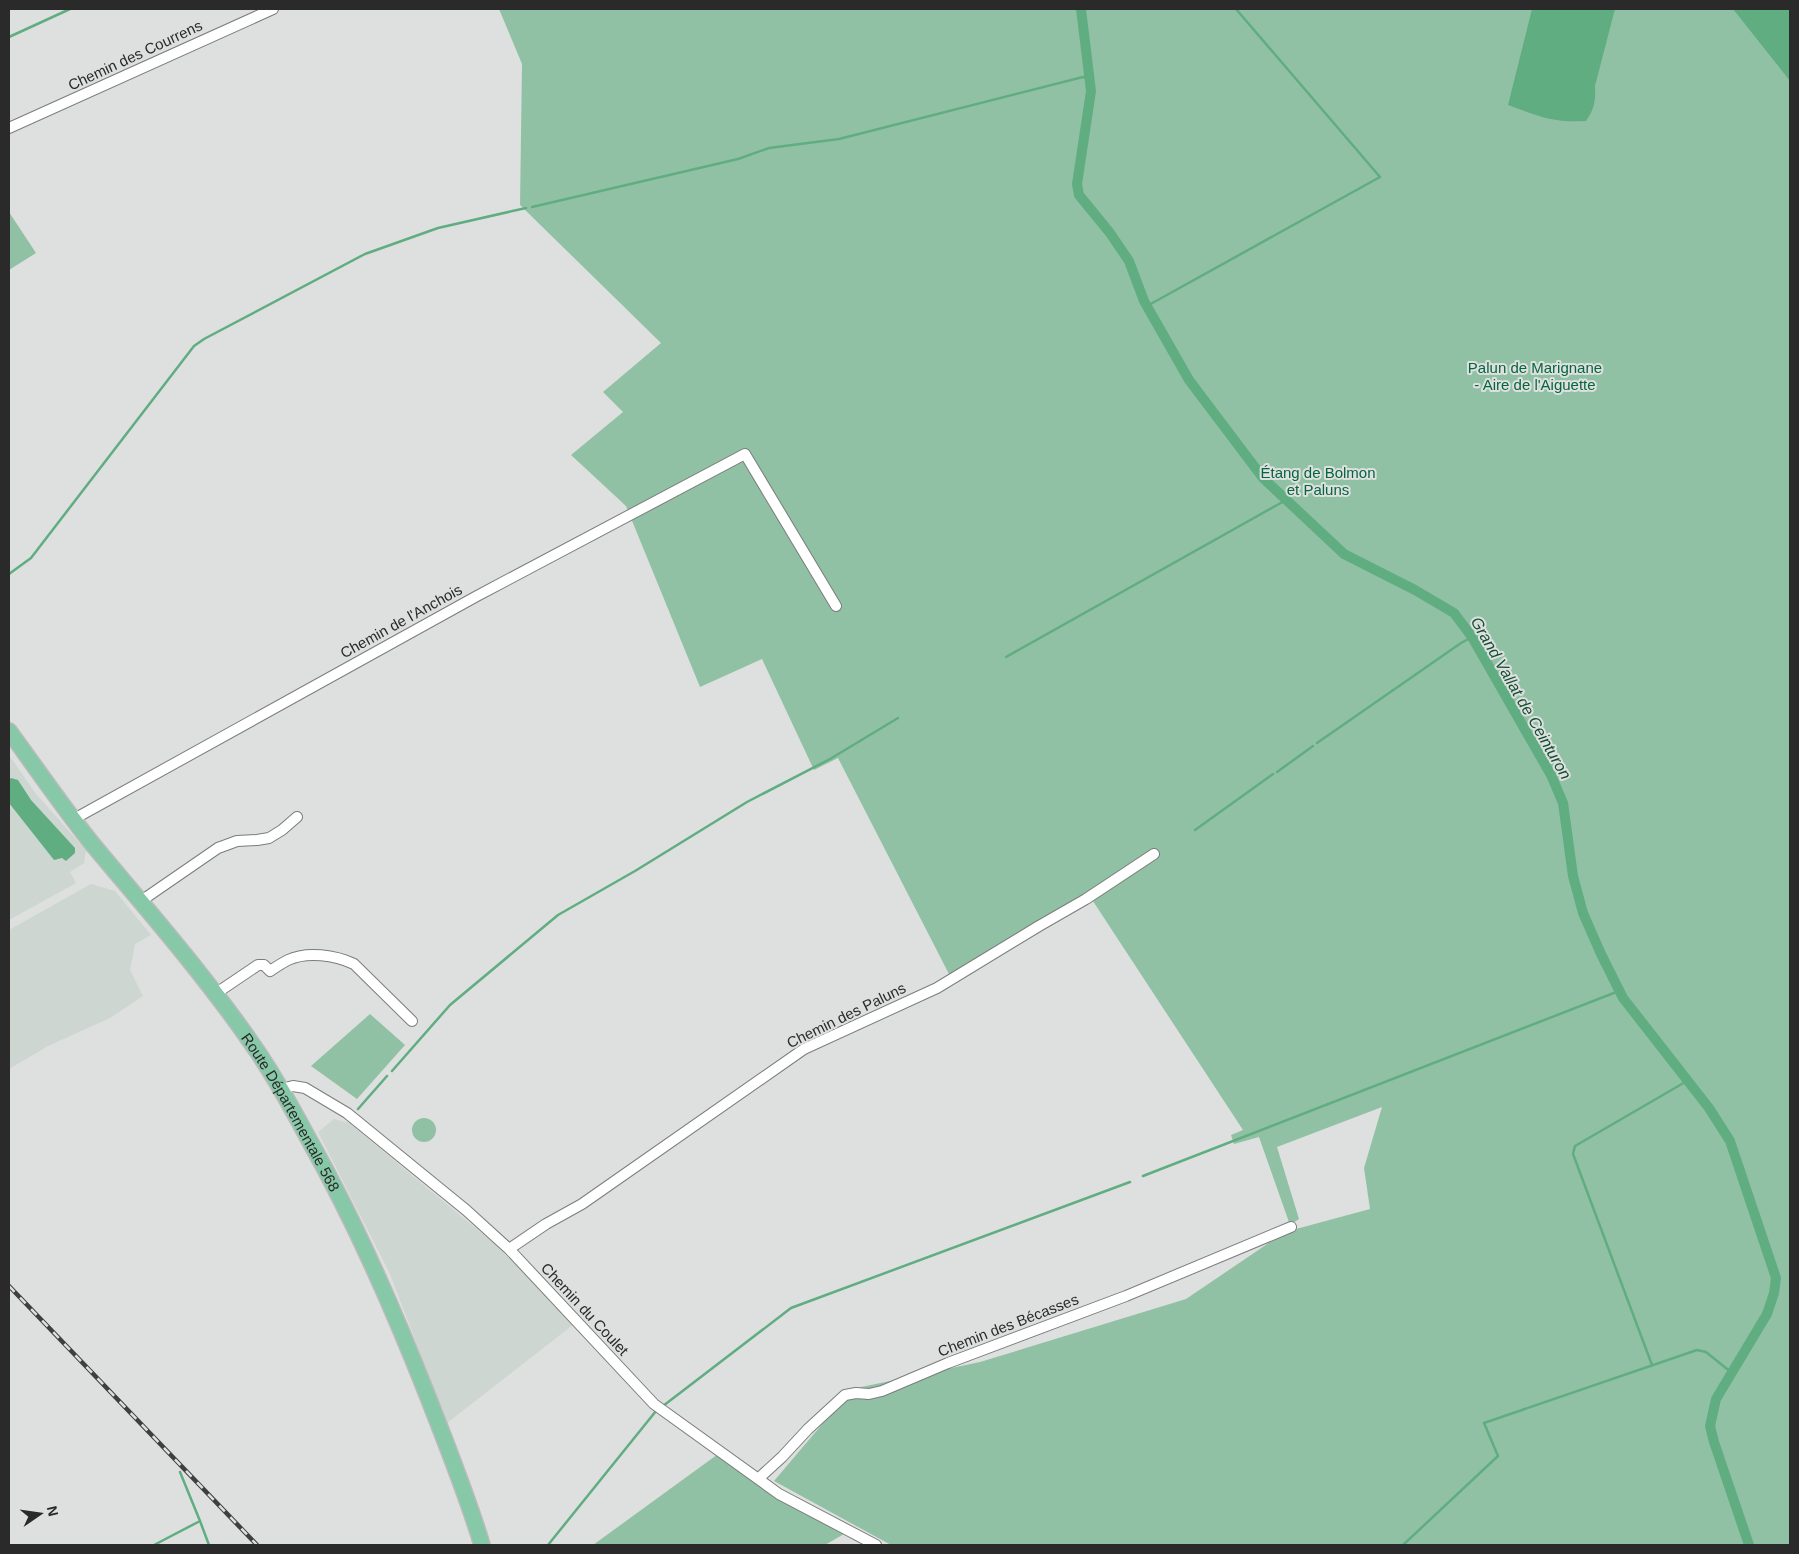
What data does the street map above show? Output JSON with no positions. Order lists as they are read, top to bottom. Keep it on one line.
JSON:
{"streets":{"main road":["Route Départementale 568"],"street":["Chemin des Courrens","Chemin de l'Anchois","Chemin des Paluns","Chemin du Coulet","Chemin des Bécasses"]},"crossings":[["Chemin de l'Anchois","Route Départementale 568"],["Chemin des Paluns","Chemin du Coulet"],["Route Départementale 568","Chemin du Coulet"],["Chemin du Coulet","Chemin des Bécasses"]],"water":["Grand Vallat de Ceinturon"],"parks":["Palun de Marignane - Aire de l'Aiguette","Étang de Bolmon et Paluns"],"north":"right"}
